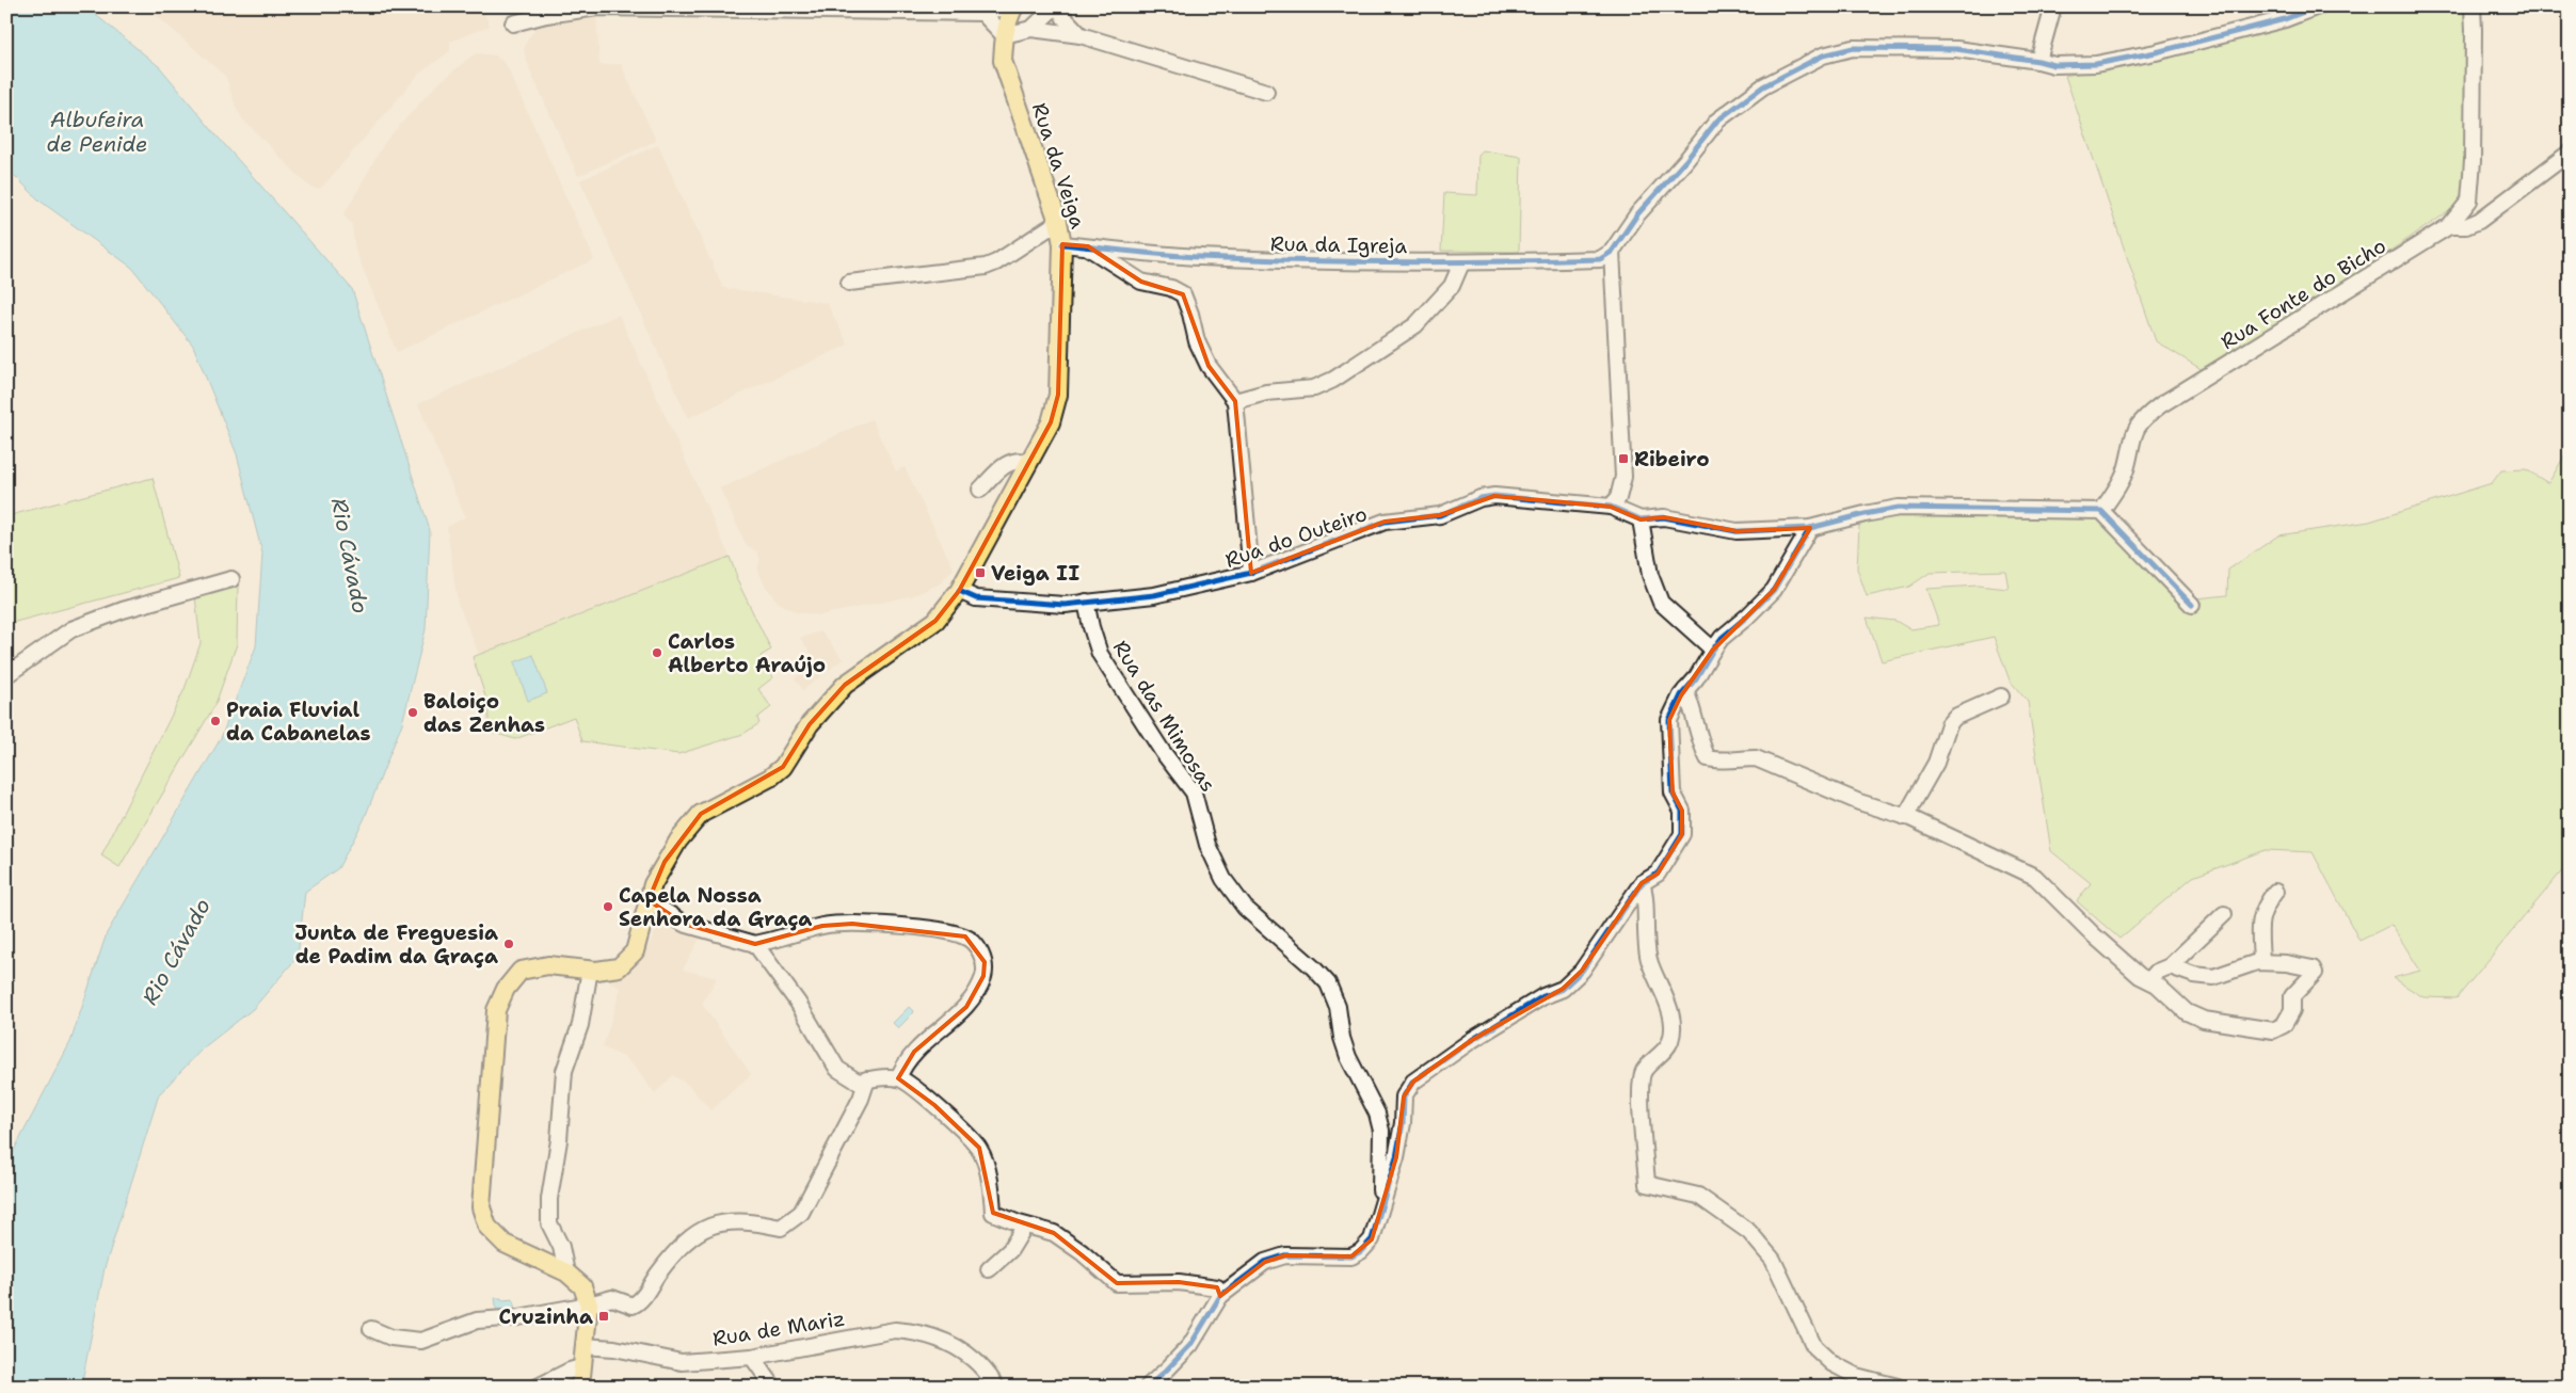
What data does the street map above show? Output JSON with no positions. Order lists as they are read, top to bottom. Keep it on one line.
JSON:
{"streets":{"main road":["Rua da Veiga"],"street":["Rua da Igreja","Rua Fonte do Bicho","Rua do Outeiro","Rua das Mimosas","Rua de Mariz"]},"crossings":[["Rua da Veiga","Rua da Igreja"],["Rua da Veiga","Rua do Outeiro"],["Rua do Outeiro","Rua das Mimosas"]],"water":["Albufeira de Penide","Rio Cávado"],"places":{"transit":["Ribeiro","Veiga II","Cruzinha"],"other":["Carlos Alberto Araújo","Baloiço das Zenhas","Praia Fluvial da Cabanelas","Capela Nossa Senhora da Graça","Junta de Freguesia de Padim da Graça"]}}
